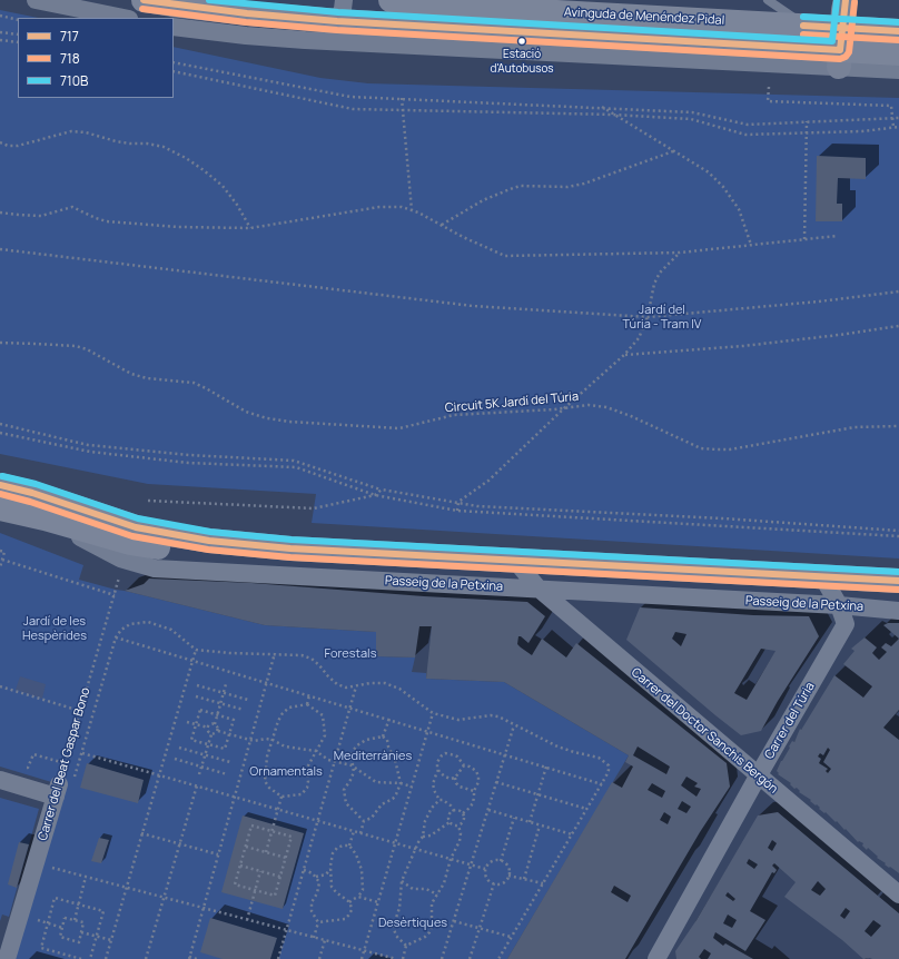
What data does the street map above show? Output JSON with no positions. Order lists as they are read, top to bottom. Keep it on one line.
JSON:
{"streets":{"main road":["Avinguda de Menéndez Pidal"],"street":["Passeig de la Petxina","Carrer del Túria","Carrer del Doctor Sanchis Bergón","Carrer del Beat Gaspar Bono"],"path":["Circuit 5K Jardí del Túria"]},"crossings":[["Passeig de la Petxina","Carrer del Túria"],["Passeig de la Petxina","Carrer del Doctor Sanchis Bergón"],["Carrer del Túria","Carrer del Doctor Sanchis Bergón"]],"parks":["Jardí del Túria - Tram IV","Jardí de les Hespèrides","Forestals","Mediterrànies","Ornamentals","Desèrtiques"],"places":["Estació d'Autobusos"],"lines":["transit line 717","transit line 710B","transit line 718"],"legend":["717","718","710B"]}
